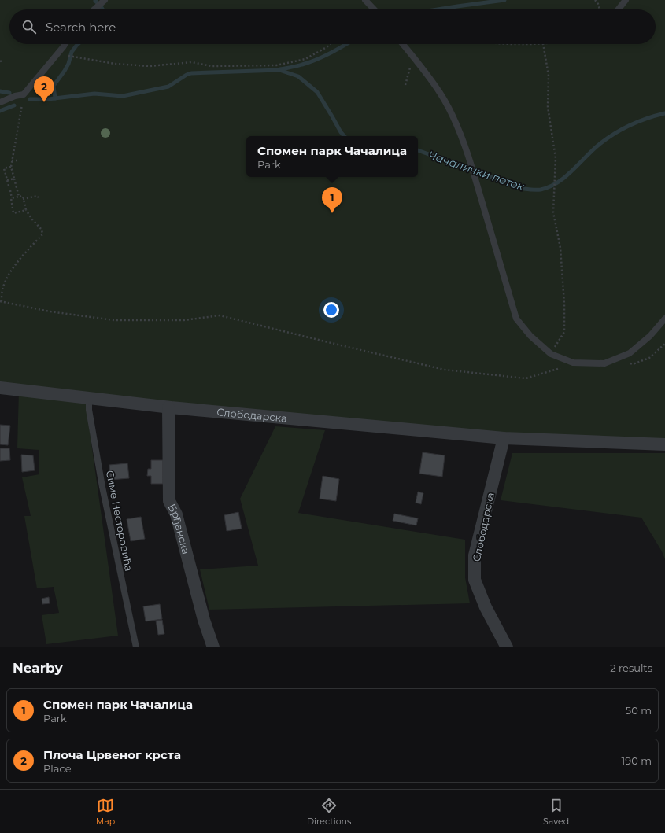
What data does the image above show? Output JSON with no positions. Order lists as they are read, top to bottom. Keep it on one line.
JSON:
{"streets":{"street":["Слободарска","Брђанска"],"lane":["Симе Несторовића"]},"crossings":[["Слободарска","Симе Несторовића"],["Слободарска","Брђанска"]],"water":["Чачалички поток"],"page":{"search":"Search here","pins":["2","1"],"popup":["Спомен парк Чачалица","Park"],"heading":["Nearby","2 results"],"list":[{"mark":"1","name":"Спомен парк Чачалица","note":"Park","value":"50 m"},{"mark":"2","name":"Плоча Црвеног крста","note":"Place","value":"190 m"}],"nav":["Map","Directions","Saved"]}}
